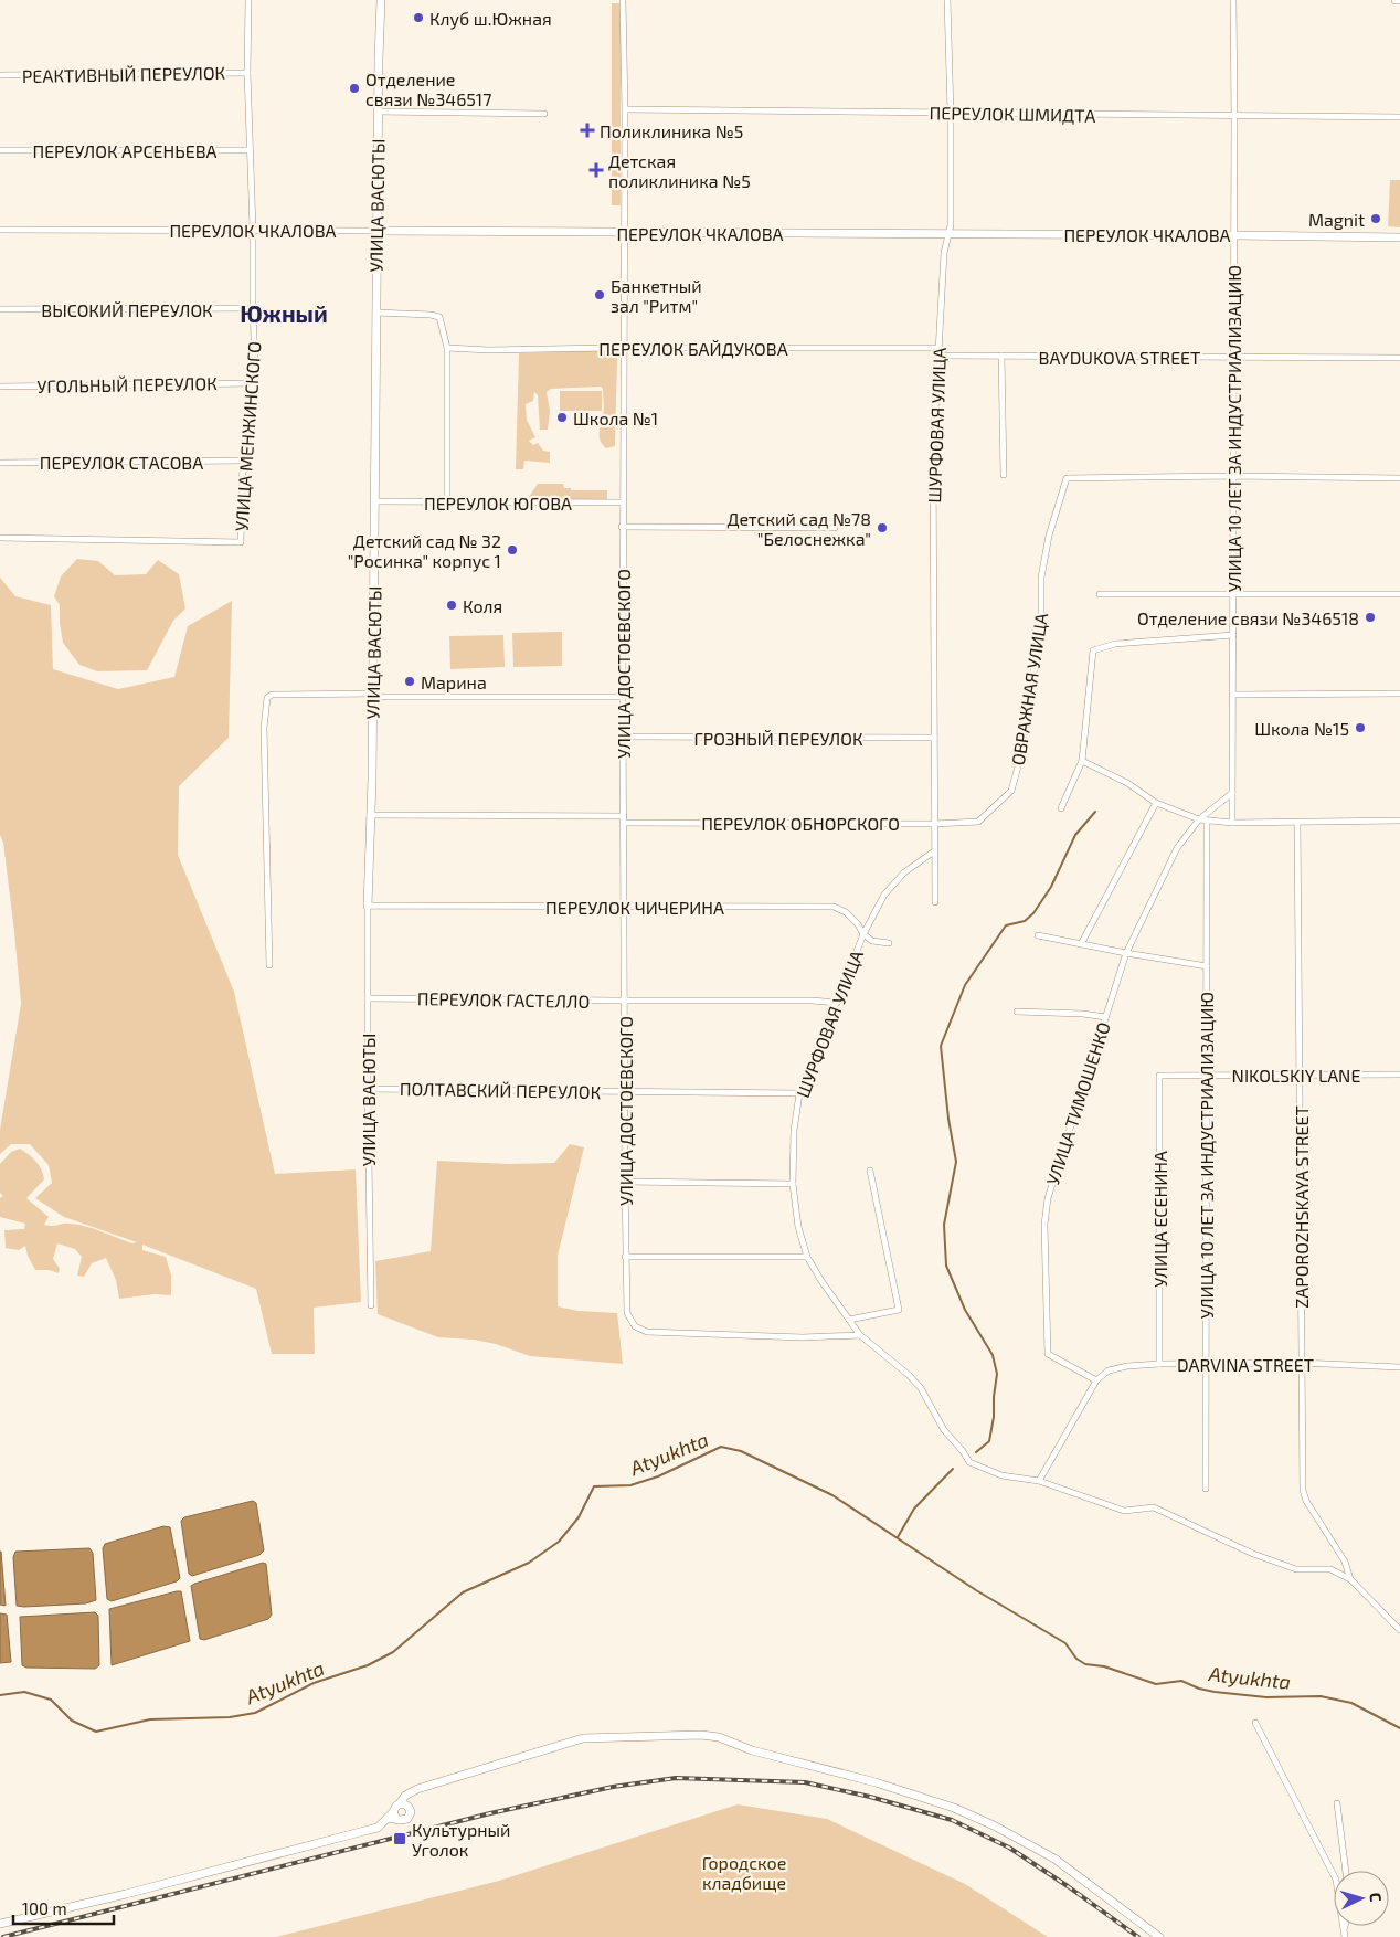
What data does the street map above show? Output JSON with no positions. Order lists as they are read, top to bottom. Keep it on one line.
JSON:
{"streets":{"street":["РЕАКТИВНЫЙ ПЕРЕУЛОК","ПЕРЕУЛОК ШМИДТА","ПЕРЕУЛОК АРСЕНЬЕВА","УЛИЦА ВАСЮТЫ","ПЕРЕУЛОК ЧКАЛОВА","ВЫСОКИЙ ПЕРЕУЛОК","ПЕРЕУЛОК БАЙДУКОВА","BAYDUKOVA STREET","УГОЛЬНЫЙ ПЕРЕУЛОК","ШУРФОВАЯ УЛИЦА","УЛИЦА 10 ЛЕТ ЗА ИНДУСТРИАЛИЗАЦИЮ","УЛИЦА МЕНЖИНСКОГО","ПЕРЕУЛОК СТАСОВА","ПЕРЕУЛОК ЮГОВА","УЛИЦА ДОСТОЕВСКОГО","ОВРАЖНАЯ УЛИЦА","ГРОЗНЫЙ ПЕРЕУЛОК","ПЕРЕУЛОК ОБНОРСКОГО","ПЕРЕУЛОК ЧИЧЕРИНА","ПЕРЕУЛОК ГАСТЕЛЛО","NIKOLSKIY LANE","ПОЛТАВСКИЙ ПЕРЕУЛОК","УЛИЦА ТИМОШЕНКО","ZAPOROZHSKAYA STREET","УЛИЦА ЕСЕНИНА","DARVINA STREET"]},"crossings":[["РЕАКТИВНЫЙ ПЕРЕУЛОК","УЛИЦА МЕНЖИНСКОГО"],["ПЕРЕУЛОК ШМИДТА","ШУРФОВАЯ УЛИЦА"],["ПЕРЕУЛОК ШМИДТА","УЛИЦА 10 ЛЕТ ЗА ИНДУСТРИАЛИЗАЦИЮ"],["ПЕРЕУЛОК ШМИДТА","УЛИЦА ДОСТОЕВСКОГО"],["ПЕРЕУЛОК АРСЕНЬЕВА","УЛИЦА МЕНЖИНСКОГО"],["УЛИЦА ВАСЮТЫ","ПЕРЕУЛОК ЧКАЛОВА"],["УЛИЦА ВАСЮТЫ","ПЕРЕУЛОК ЮГОВА"],["УЛИЦА ВАСЮТЫ","ПЕРЕУЛОК ОБНОРСКОГО"],["УЛИЦА ВАСЮТЫ","ПЕРЕУЛОК ЧИЧЕРИНА"],["УЛИЦА ВАСЮТЫ","ПЕРЕУЛОК ГАСТЕЛЛО"],["УЛИЦА ВАСЮТЫ","ПОЛТАВСКИЙ ПЕРЕУЛОК"],["ПЕРЕУЛОК ЧКАЛОВА","ШУРФОВАЯ УЛИЦА"],["ПЕРЕУЛОК ЧКАЛОВА","УЛИЦА 10 ЛЕТ ЗА ИНДУСТРИАЛИЗАЦИЮ"],["ПЕРЕУЛОК ЧКАЛОВА","УЛИЦА МЕНЖИНСКОГО"],["ПЕРЕУЛОК ЧКАЛОВА","УЛИЦА ДОСТОЕВСКОГО"],["ВЫСОКИЙ ПЕРЕУЛОК","УЛИЦА МЕНЖИНСКОГО"],["ПЕРЕУЛОК БАЙДУКОВА","ШУРФОВАЯ УЛИЦА"],["ПЕРЕУЛОК БАЙДУКОВА","УЛИЦА ДОСТОЕВСКОГО"],["BAYDUKOVA STREET","ШУРФОВАЯ УЛИЦА"],["BAYDUKOVA STREET","УЛИЦА 10 ЛЕТ ЗА ИНДУСТРИАЛИЗАЦИЮ"],["УГОЛЬНЫЙ ПЕРЕУЛОК","УЛИЦА МЕНЖИНСКОГО"],["ШУРФОВАЯ УЛИЦА","УЛИЦА ДОСТОЕВСКОГО"],["ШУРФОВАЯ УЛИЦА","ГРОЗНЫЙ ПЕРЕУЛОК"],["ШУРФОВАЯ УЛИЦА","ПЕРЕУЛОК ОБНОРСКОГО"],["ШУРФОВАЯ УЛИЦА","ПЕРЕУЛОК ЧИЧЕРИНА"],["ШУРФОВАЯ УЛИЦА","ПЕРЕУЛОК ГАСТЕЛЛО"],["ШУРФОВАЯ УЛИЦА","ПОЛТАВСКИЙ ПЕРЕУЛОК"],["УЛИЦА 10 ЛЕТ ЗА ИНДУСТРИАЛИЗАЦИЮ","ОВРАЖНАЯ УЛИЦА"],["УЛИЦА 10 ЛЕТ ЗА ИНДУСТРИАЛИЗАЦИЮ","NIKOLSKIY LANE"],["УЛИЦА 10 ЛЕТ ЗА ИНДУСТРИАЛИЗАЦИЮ","УЛИЦА ТИМОШЕНКО"],["УЛИЦА 10 ЛЕТ ЗА ИНДУСТРИАЛИЗАЦИЮ","DARVINA STREET"],["УЛИЦА МЕНЖИНСКОГО","ПЕРЕУЛОК СТАСОВА"],["ПЕРЕУЛОК ЮГОВА","УЛИЦА ДОСТОЕВСКОГО"],["УЛИЦА ДОСТОЕВСКОГО","ГРОЗНЫЙ ПЕРЕУЛОК"],["УЛИЦА ДОСТОЕВСКОГО","ПЕРЕУЛОК ОБНОРСКОГО"],["УЛИЦА ДОСТОЕВСКОГО","ПЕРЕУЛОК ЧИЧЕРИНА"],["УЛИЦА ДОСТОЕВСКОГО","ПЕРЕУЛОК ГАСТЕЛЛО"],["УЛИЦА ДОСТОЕВСКОГО","ПОЛТАВСКИЙ ПЕРЕУЛОК"],["ОВРАЖНАЯ УЛИЦА","ПЕРЕУЛОК ОБНОРСКОГО"],["NIKOLSKIY LANE","ZAPOROZHSKAYA STREET"],["NIKOLSKIY LANE","УЛИЦА ЕСЕНИНА"],["УЛИЦА ТИМОШЕНКО","DARVINA STREET"],["ZAPOROZHSKAYA STREET","DARVINA STREET"],["УЛИЦА ЕСЕНИНА","DARVINA STREET"]],"districts":["Южный"],"water":["Atyukhta"],"parks":["Городское кладбище"],"places":{"other":["Клуб ш.Южная","Отделение связи №346517","Magnit","Банкетный зал \"Ритм\"","Школа №1","Детский сад №78 \"Белоснежка\"","Детский сад № 32 \"Росинка\" корпус 1","Коля","Отделение связи №346518","Марина","Школа №15"],"health":["Поликлиника №5","Детская поликлиника №5"],"transit":["Культурный Уголок"]},"scale_bar":"100 m","north":"right"}
